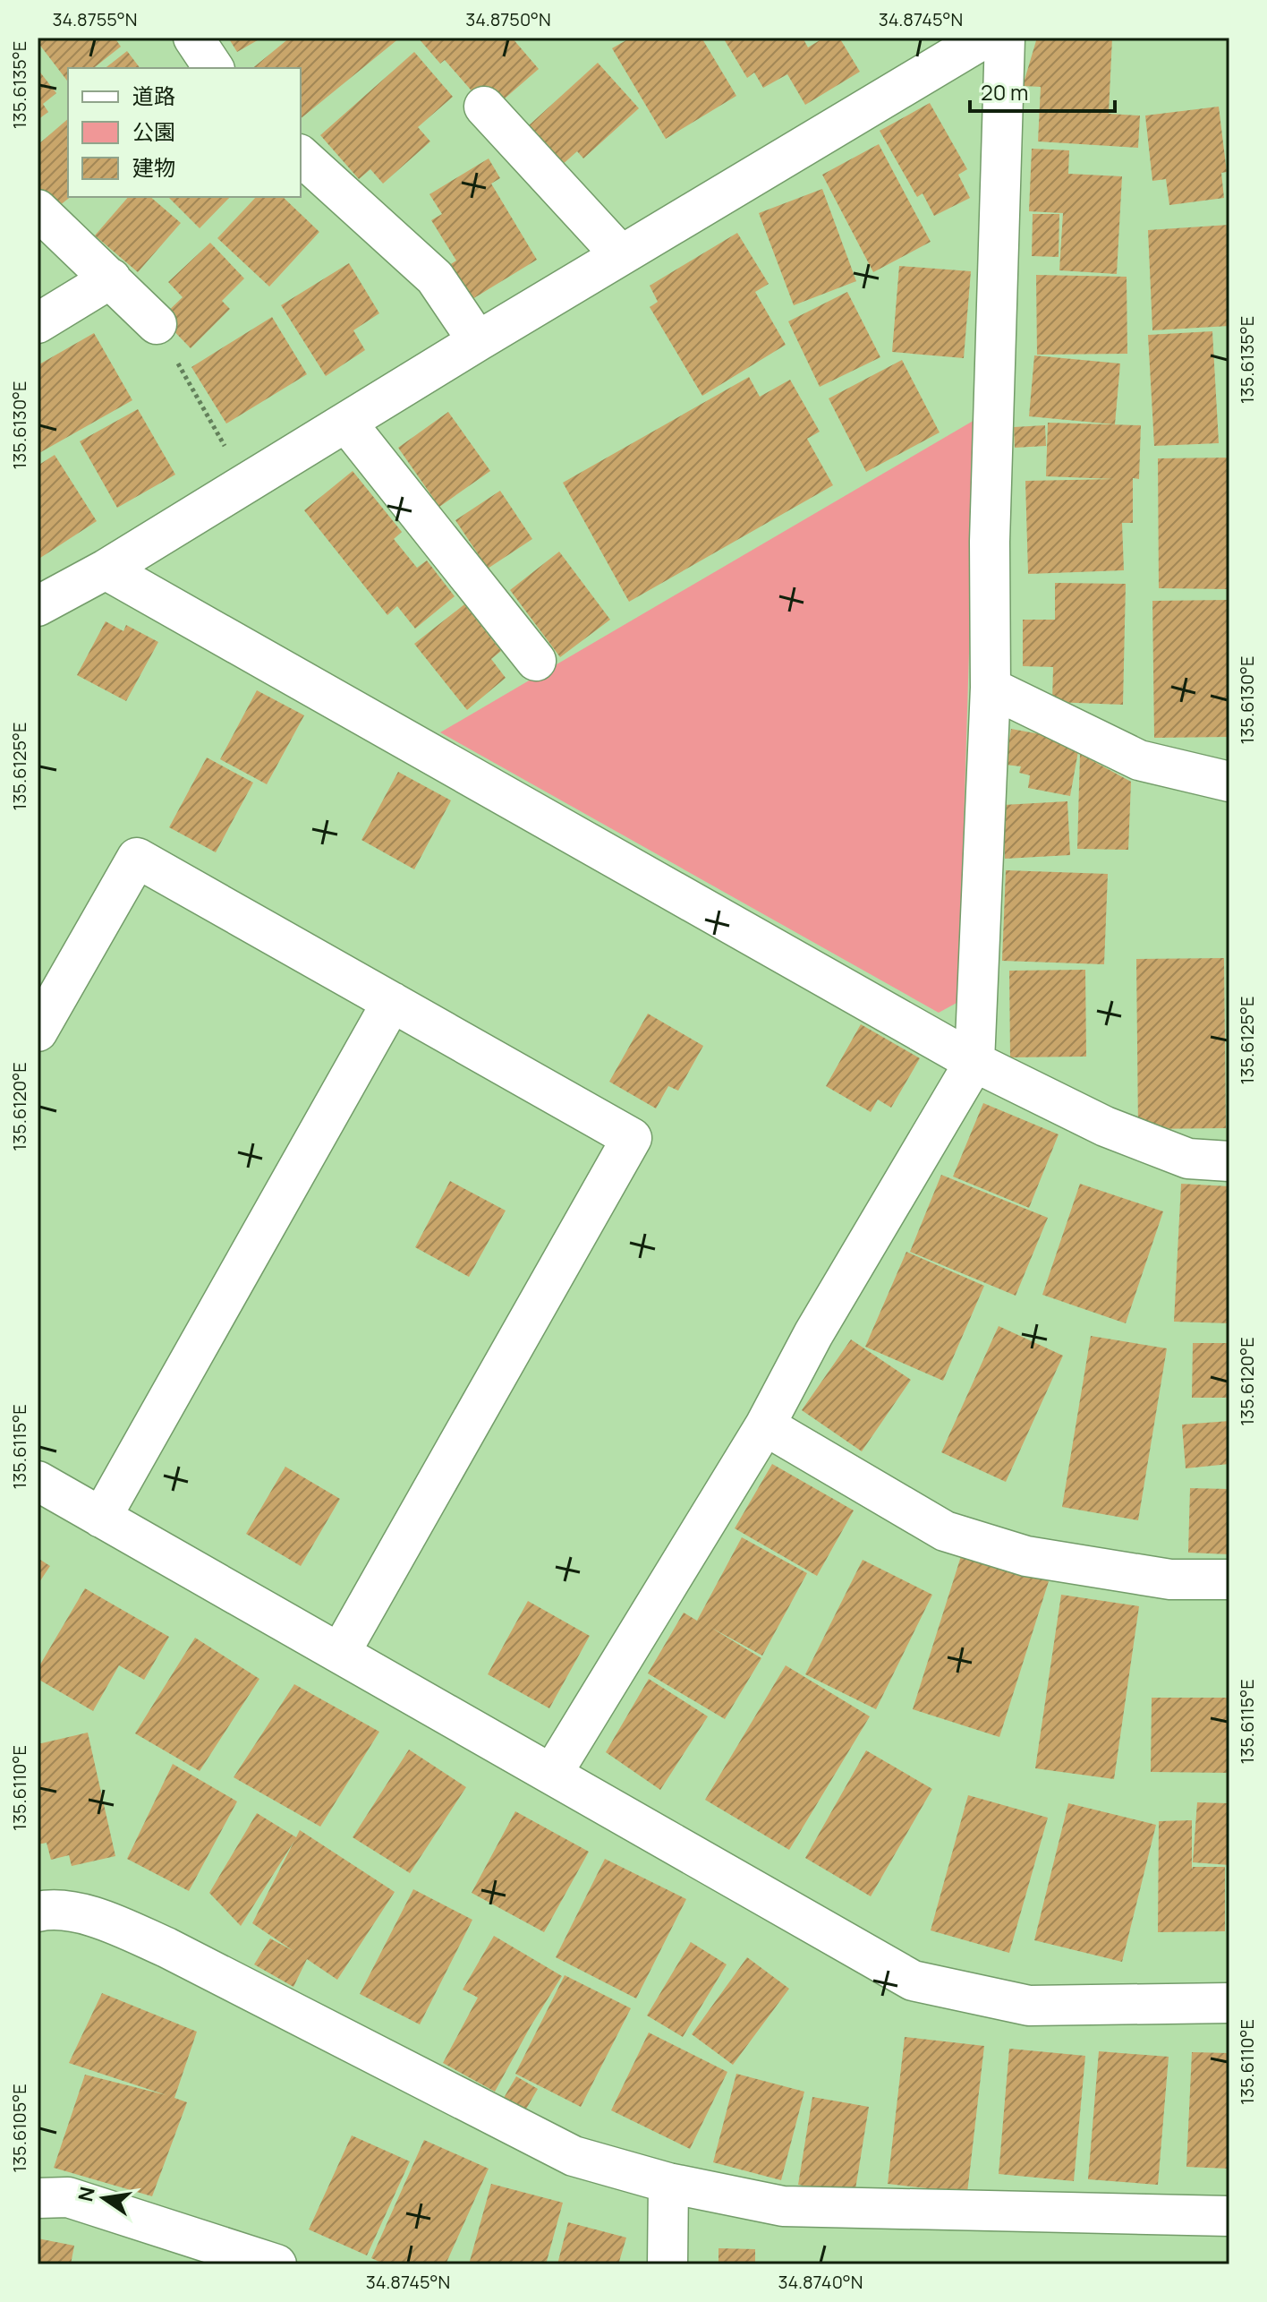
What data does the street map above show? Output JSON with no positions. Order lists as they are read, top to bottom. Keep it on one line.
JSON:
{"legend":["道路","公園","建物"],"scale_bar":"20 m","north":"left","coordinates":["34.8755°N","34.8750°N","34.8745°N","135.6135°E","135.6130°E","135.6125°E","135.6120°E","135.6115°E","135.6110°E","135.6105°E","34.8740°N"]}
